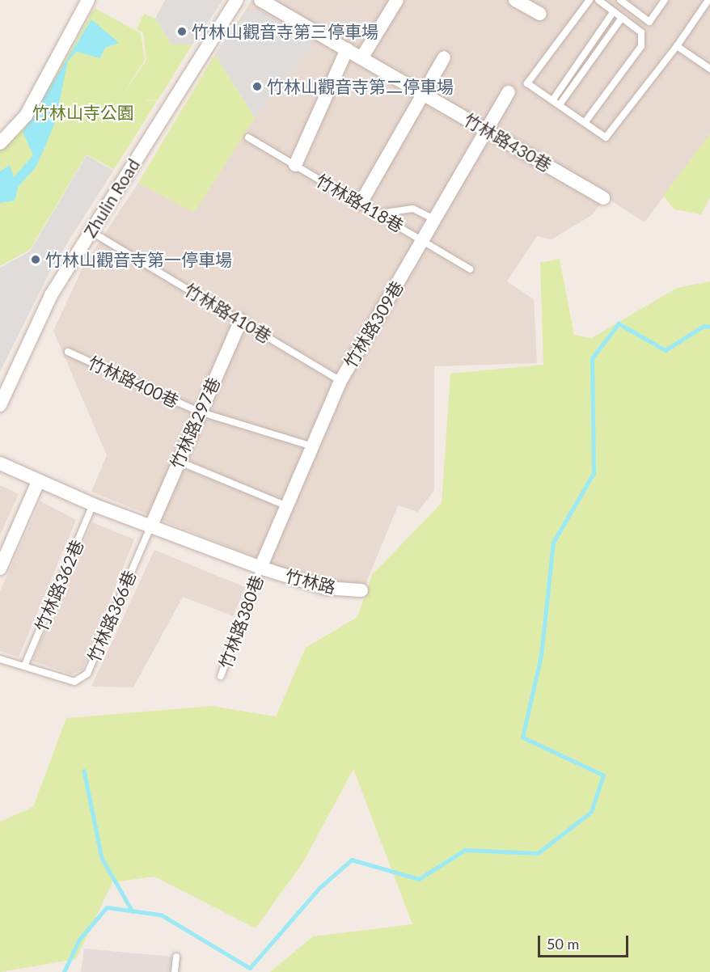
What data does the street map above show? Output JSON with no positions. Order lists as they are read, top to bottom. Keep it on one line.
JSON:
{"streets":{"street":["竹林路430巷","Zhulin Road","竹林路309巷","竹林路297巷","竹林路"],"lane":["竹林路418巷","竹林路410巷","竹林路400巷","竹林路362巷","竹林路366巷","竹林路380巷"]},"crossings":[["竹林路430巷","竹林路309巷"],["Zhulin Road","竹林路410巷"],["竹林路418巷","竹林路309巷"],["竹林路410巷","竹林路309巷"],["竹林路410巷","竹林路297巷"],["竹林路309巷","竹林路400巷"],["竹林路309巷","竹林路"],["竹林路309巷","竹林路380巷"],["竹林路400巷","竹林路297巷"],["竹林路297巷","竹林路366巷"],["竹林路","竹林路380巷"],["竹林路362巷","竹林路366巷"]],"parks":["竹林山寺公園"],"places":["竹林山觀音寺第三停車場","竹林山觀音寺第二停車場","竹林山觀音寺第一停車場"],"scale_bar":"50 m"}
